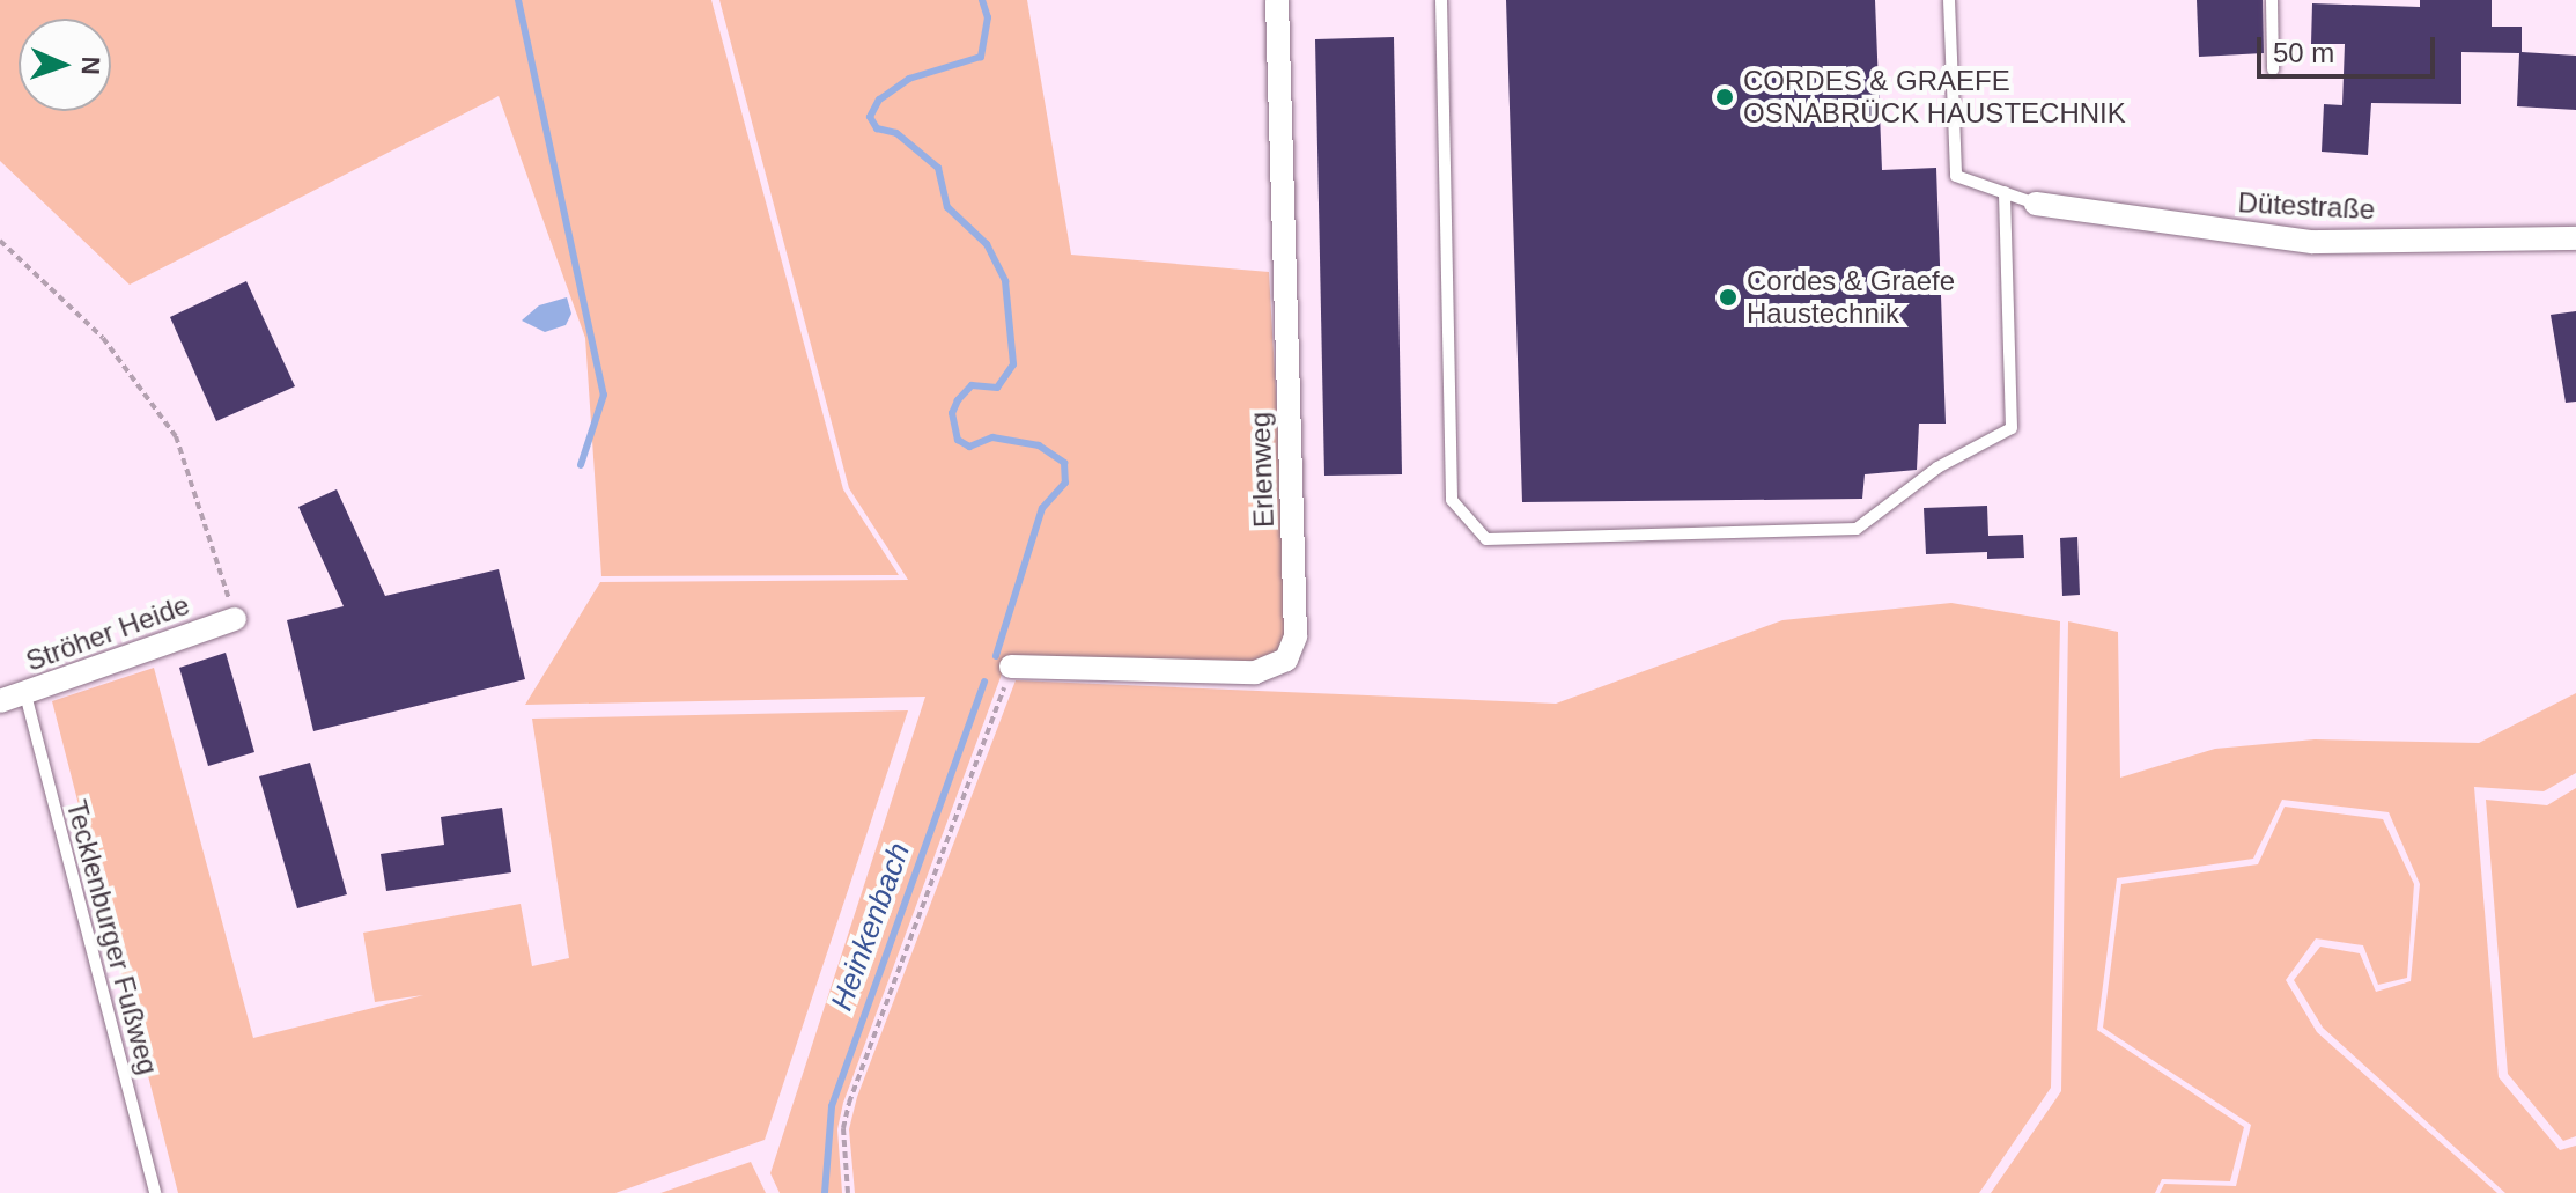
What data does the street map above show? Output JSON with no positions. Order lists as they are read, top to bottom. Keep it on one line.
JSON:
{"streets":{"street":["Dütestraße","Erlenweg","Ströher Heide"],"lane":["Tecklenburger Fußweg"]},"crossings":[["Ströher Heide","Tecklenburger Fußweg"]],"water":["Heinkenbach"],"places":["CORDES & GRAEFE OSNABRÜCK HAUSTECHNIK","Cordes & Graefe Haustechnik"],"scale_bar":"50 m","north":"right"}
